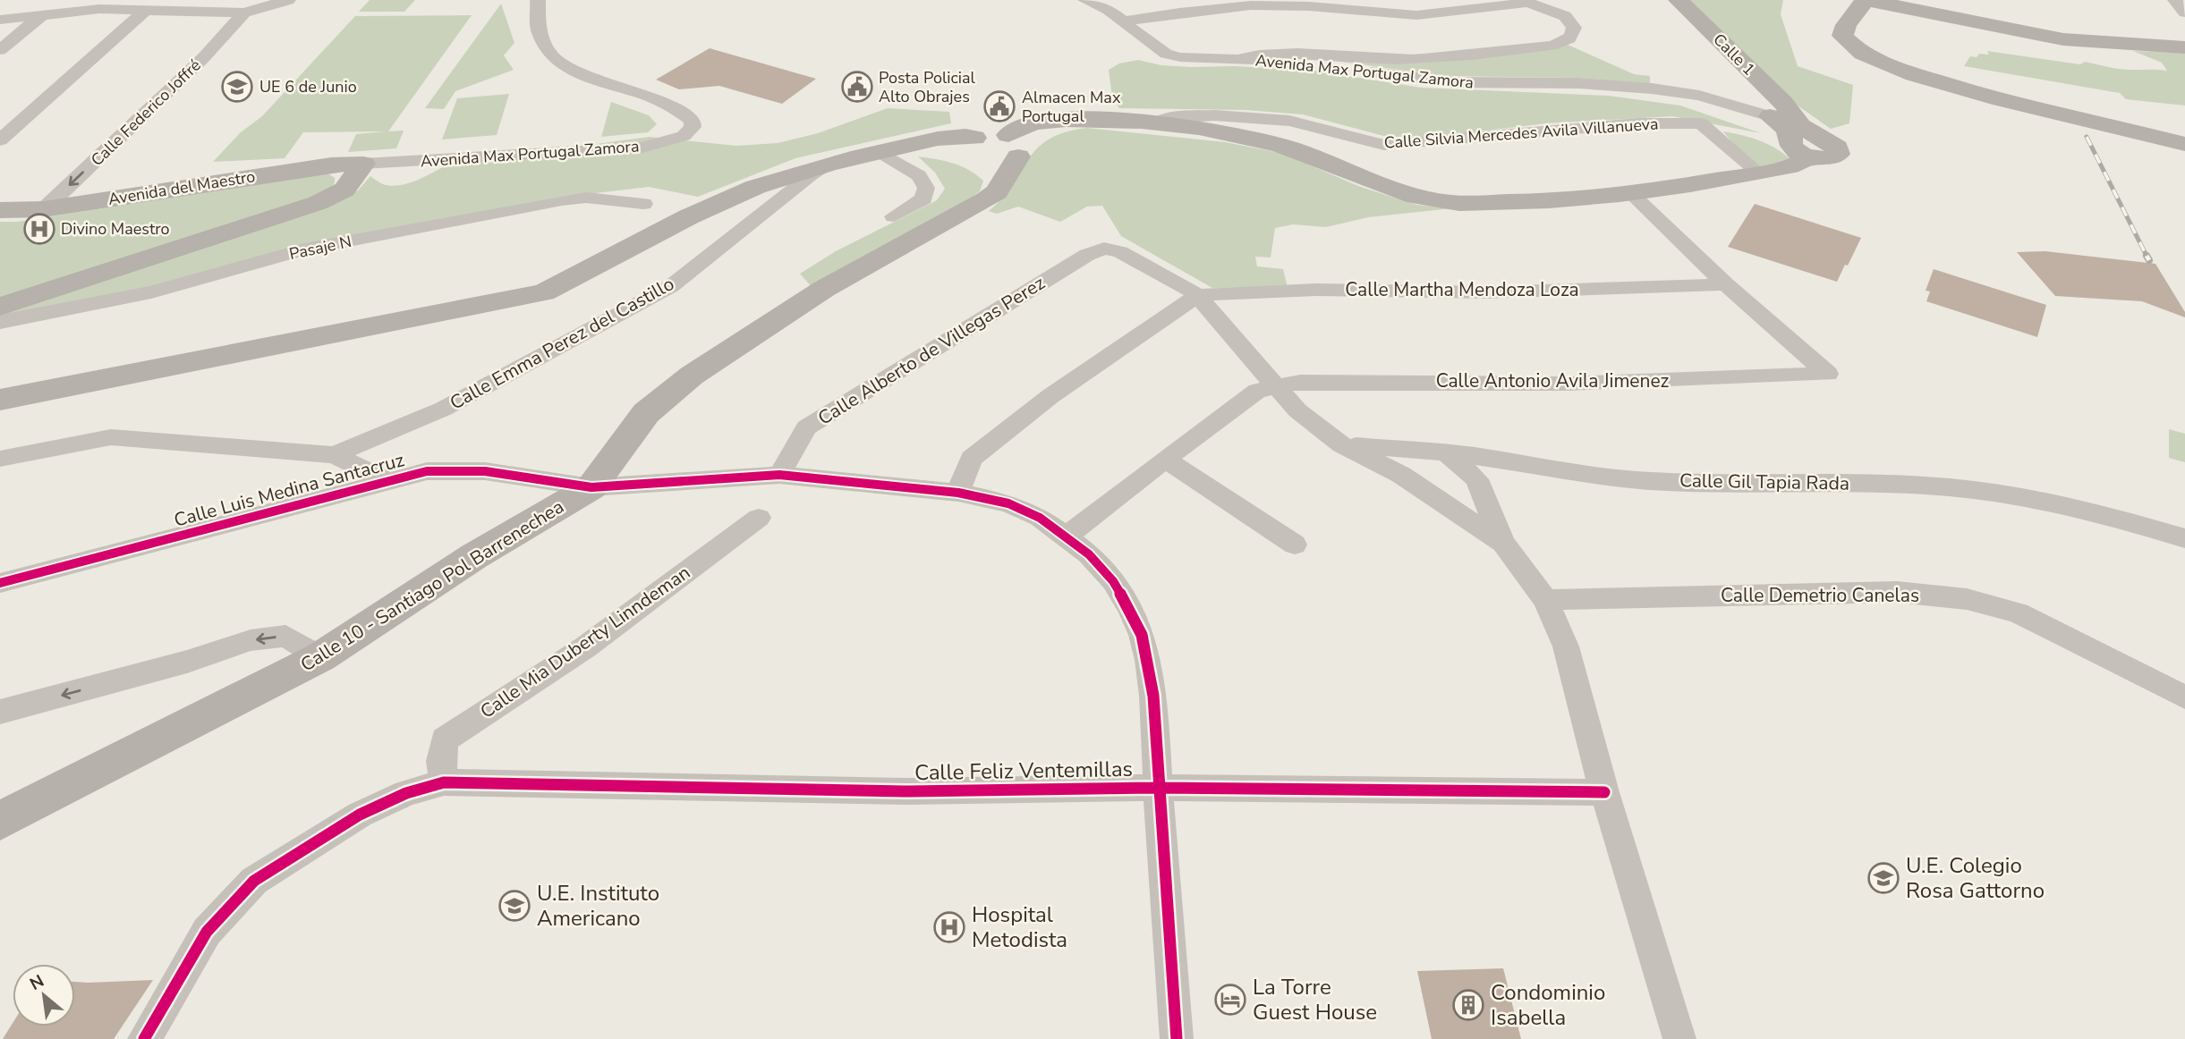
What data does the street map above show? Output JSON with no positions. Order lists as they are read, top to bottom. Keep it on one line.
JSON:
{"streets":{"main road":["Calle 1","Avenida del Maestro","Calle 10 - Santiago Pol Barrenechea"],"street":["Avenida Max Portugal Zamora","Calle Federico Joffré","Calle Silvia Mercedes Avila Villanueva","Pasaje N","Calle Martha Mendoza Loza","Calle Emma Perez del Castillo","Calle Alberto de Villegas Perez","Calle Antonio Avila Jimenez","Calle Gil Tapia Rada","Calle Luis Medina Santacruz","Calle Demetrio Canelas","Calle Mia Duberty Linndeman","Calle Feliz Ventemillas"]},"crossings":[["Calle 1","Avenida Max Portugal Zamora"],["Calle 1","Calle Silvia Mercedes Avila Villanueva"],["Avenida Max Portugal Zamora","Avenida del Maestro"],["Calle Federico Joffré","Avenida del Maestro"],["Calle Martha Mendoza Loza","Calle Alberto de Villegas Perez"],["Calle Martha Mendoza Loza","Calle Antonio Avila Jimenez"],["Calle Alberto de Villegas Perez","Calle Luis Medina Santacruz"],["Calle Antonio Avila Jimenez","Calle Luis Medina Santacruz"],["Calle Luis Medina Santacruz","Calle 10 - Santiago Pol Barrenechea"],["Calle Luis Medina Santacruz","Calle Feliz Ventemillas"],["Calle Mia Duberty Linndeman","Calle Feliz Ventemillas"]],"places":{"school or university":["UE 6 de Junio","U.E. Colegio Rosa Gattorno","U.E. Instituto Americano"],"public building":["Posta Policial Alto Obrajes","Almacen Max Portugal"],"hospital":["Divino Maestro","Hospital Metodista"],"hotel":["La Torre Guest House"],"building":["Condominio Isabella"]},"north":"top left"}
